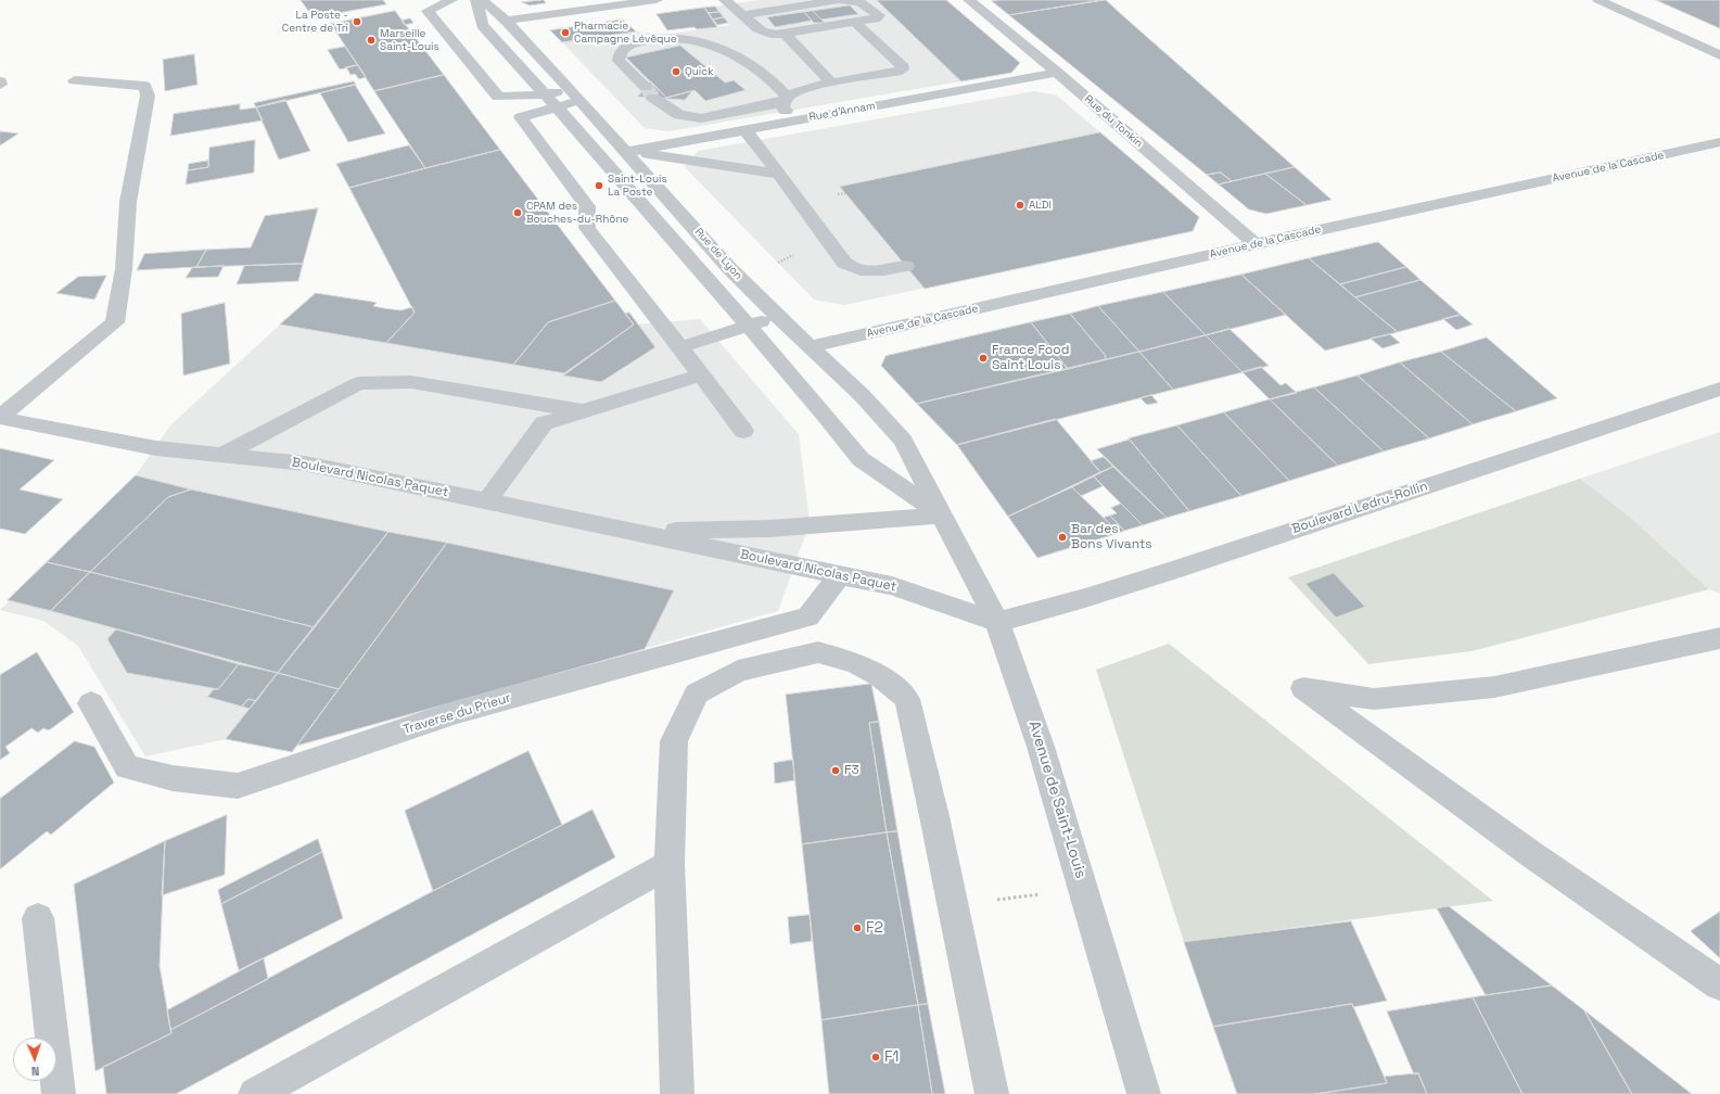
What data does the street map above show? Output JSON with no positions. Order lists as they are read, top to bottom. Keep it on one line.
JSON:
{"streets":{"street":["Rue d'Annam","Rue du Tonkin","Avenue de la Cascade","Rue de Lyon","Boulevard Nicolas Paquet","Boulevard Ledru-Rollin","Traverse du Prieur","Avenue de Saint-Louis"]},"crossings":[["Rue d'Annam","Rue du Tonkin"],["Rue d'Annam","Rue de Lyon"],["Rue du Tonkin","Avenue de la Cascade"],["Avenue de la Cascade","Rue de Lyon"],["Rue de Lyon","Boulevard Nicolas Paquet"],["Rue de Lyon","Avenue de Saint-Louis"],["Boulevard Nicolas Paquet","Boulevard Ledru-Rollin"],["Boulevard Nicolas Paquet","Traverse du Prieur"],["Boulevard Nicolas Paquet","Avenue de Saint-Louis"],["Boulevard Ledru-Rollin","Avenue de Saint-Louis"]],"places":["La Poste - Centre de Tri","Pharmacie Campagne Lévêque","Marseille Saint-Louis","Quick","Saint-Louis La Poste","ALDI","CPAM des Bouches-du-Rhône","France Food Saint Louis","Bar des Bons Vivants","F3","F2","F1"],"north":"bottom"}
